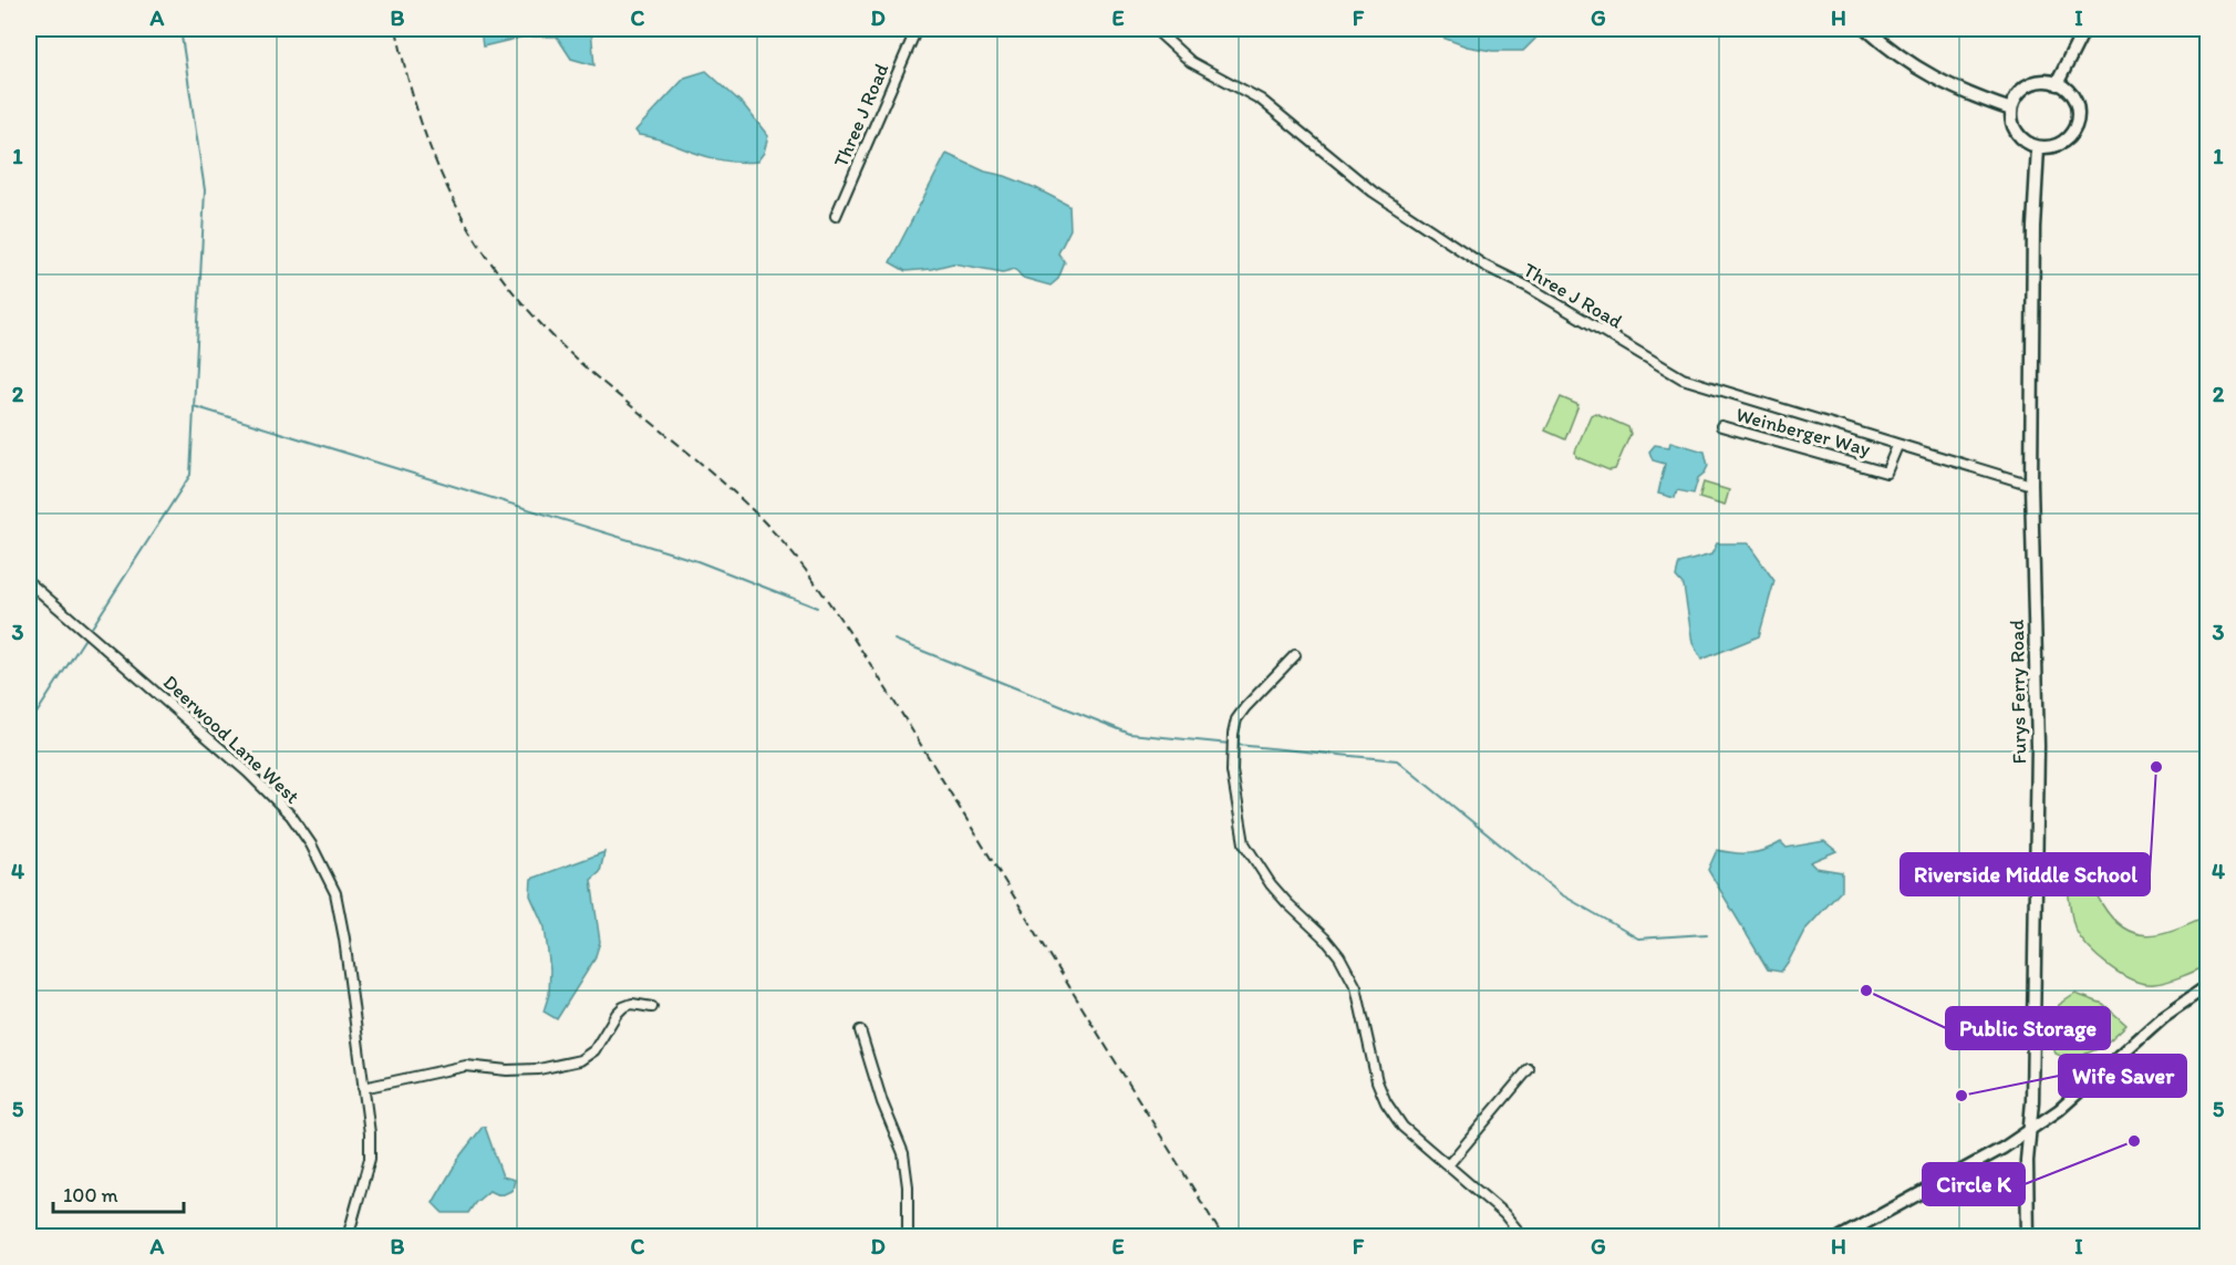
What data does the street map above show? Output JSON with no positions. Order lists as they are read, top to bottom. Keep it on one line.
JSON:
{"streets":{"main road":["Furys Ferry Road"],"street":["Three J Road","Weinberger Way","Deerwood Lane West"]},"crossings":[["Three J Road","Weinberger Way"],["Three J Road","Furys Ferry Road"]],"places":["Riverside Middle School","Public Storage","Wife Saver","Circle K"],"scale_bar":"100 m","grid":{"columns":["A","B","C","D","E","F","G","H","I"],"rows":["1","2","3","4","5"]}}
